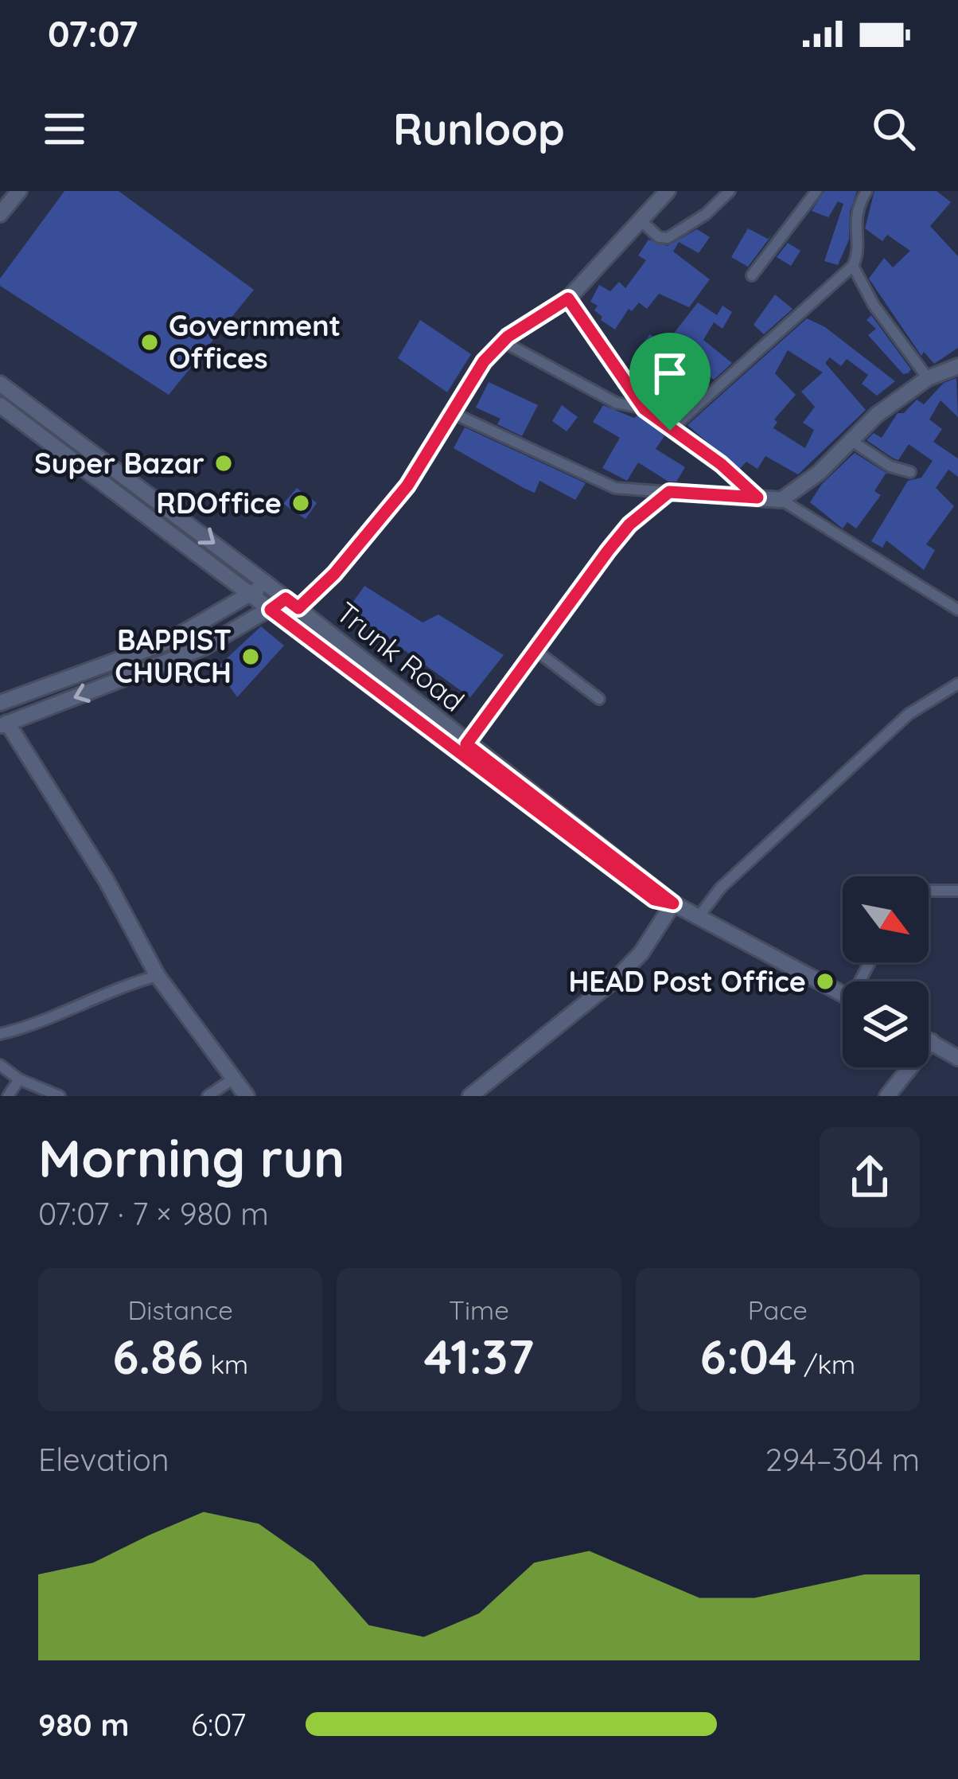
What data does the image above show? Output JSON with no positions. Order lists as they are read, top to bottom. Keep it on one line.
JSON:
{"streets":{"street":["Trunk Road"]},"places":["Government Offices","Super Bazar","RDOffice","BAPPIST CHURCH","HEAD Post Office"],"north":"bottom right","page":{"status":"07:07","header":"Runloop","heading":["Morning run","07:07 · 7 × 980 m"],"stats":[["Distance","6.86 km"],["Time","41:37"],["Pace","6:04 /km"]],"chart":["Elevation","294–304 m"],"list":[{"name":"980 m","note":"6:07"}]}}
